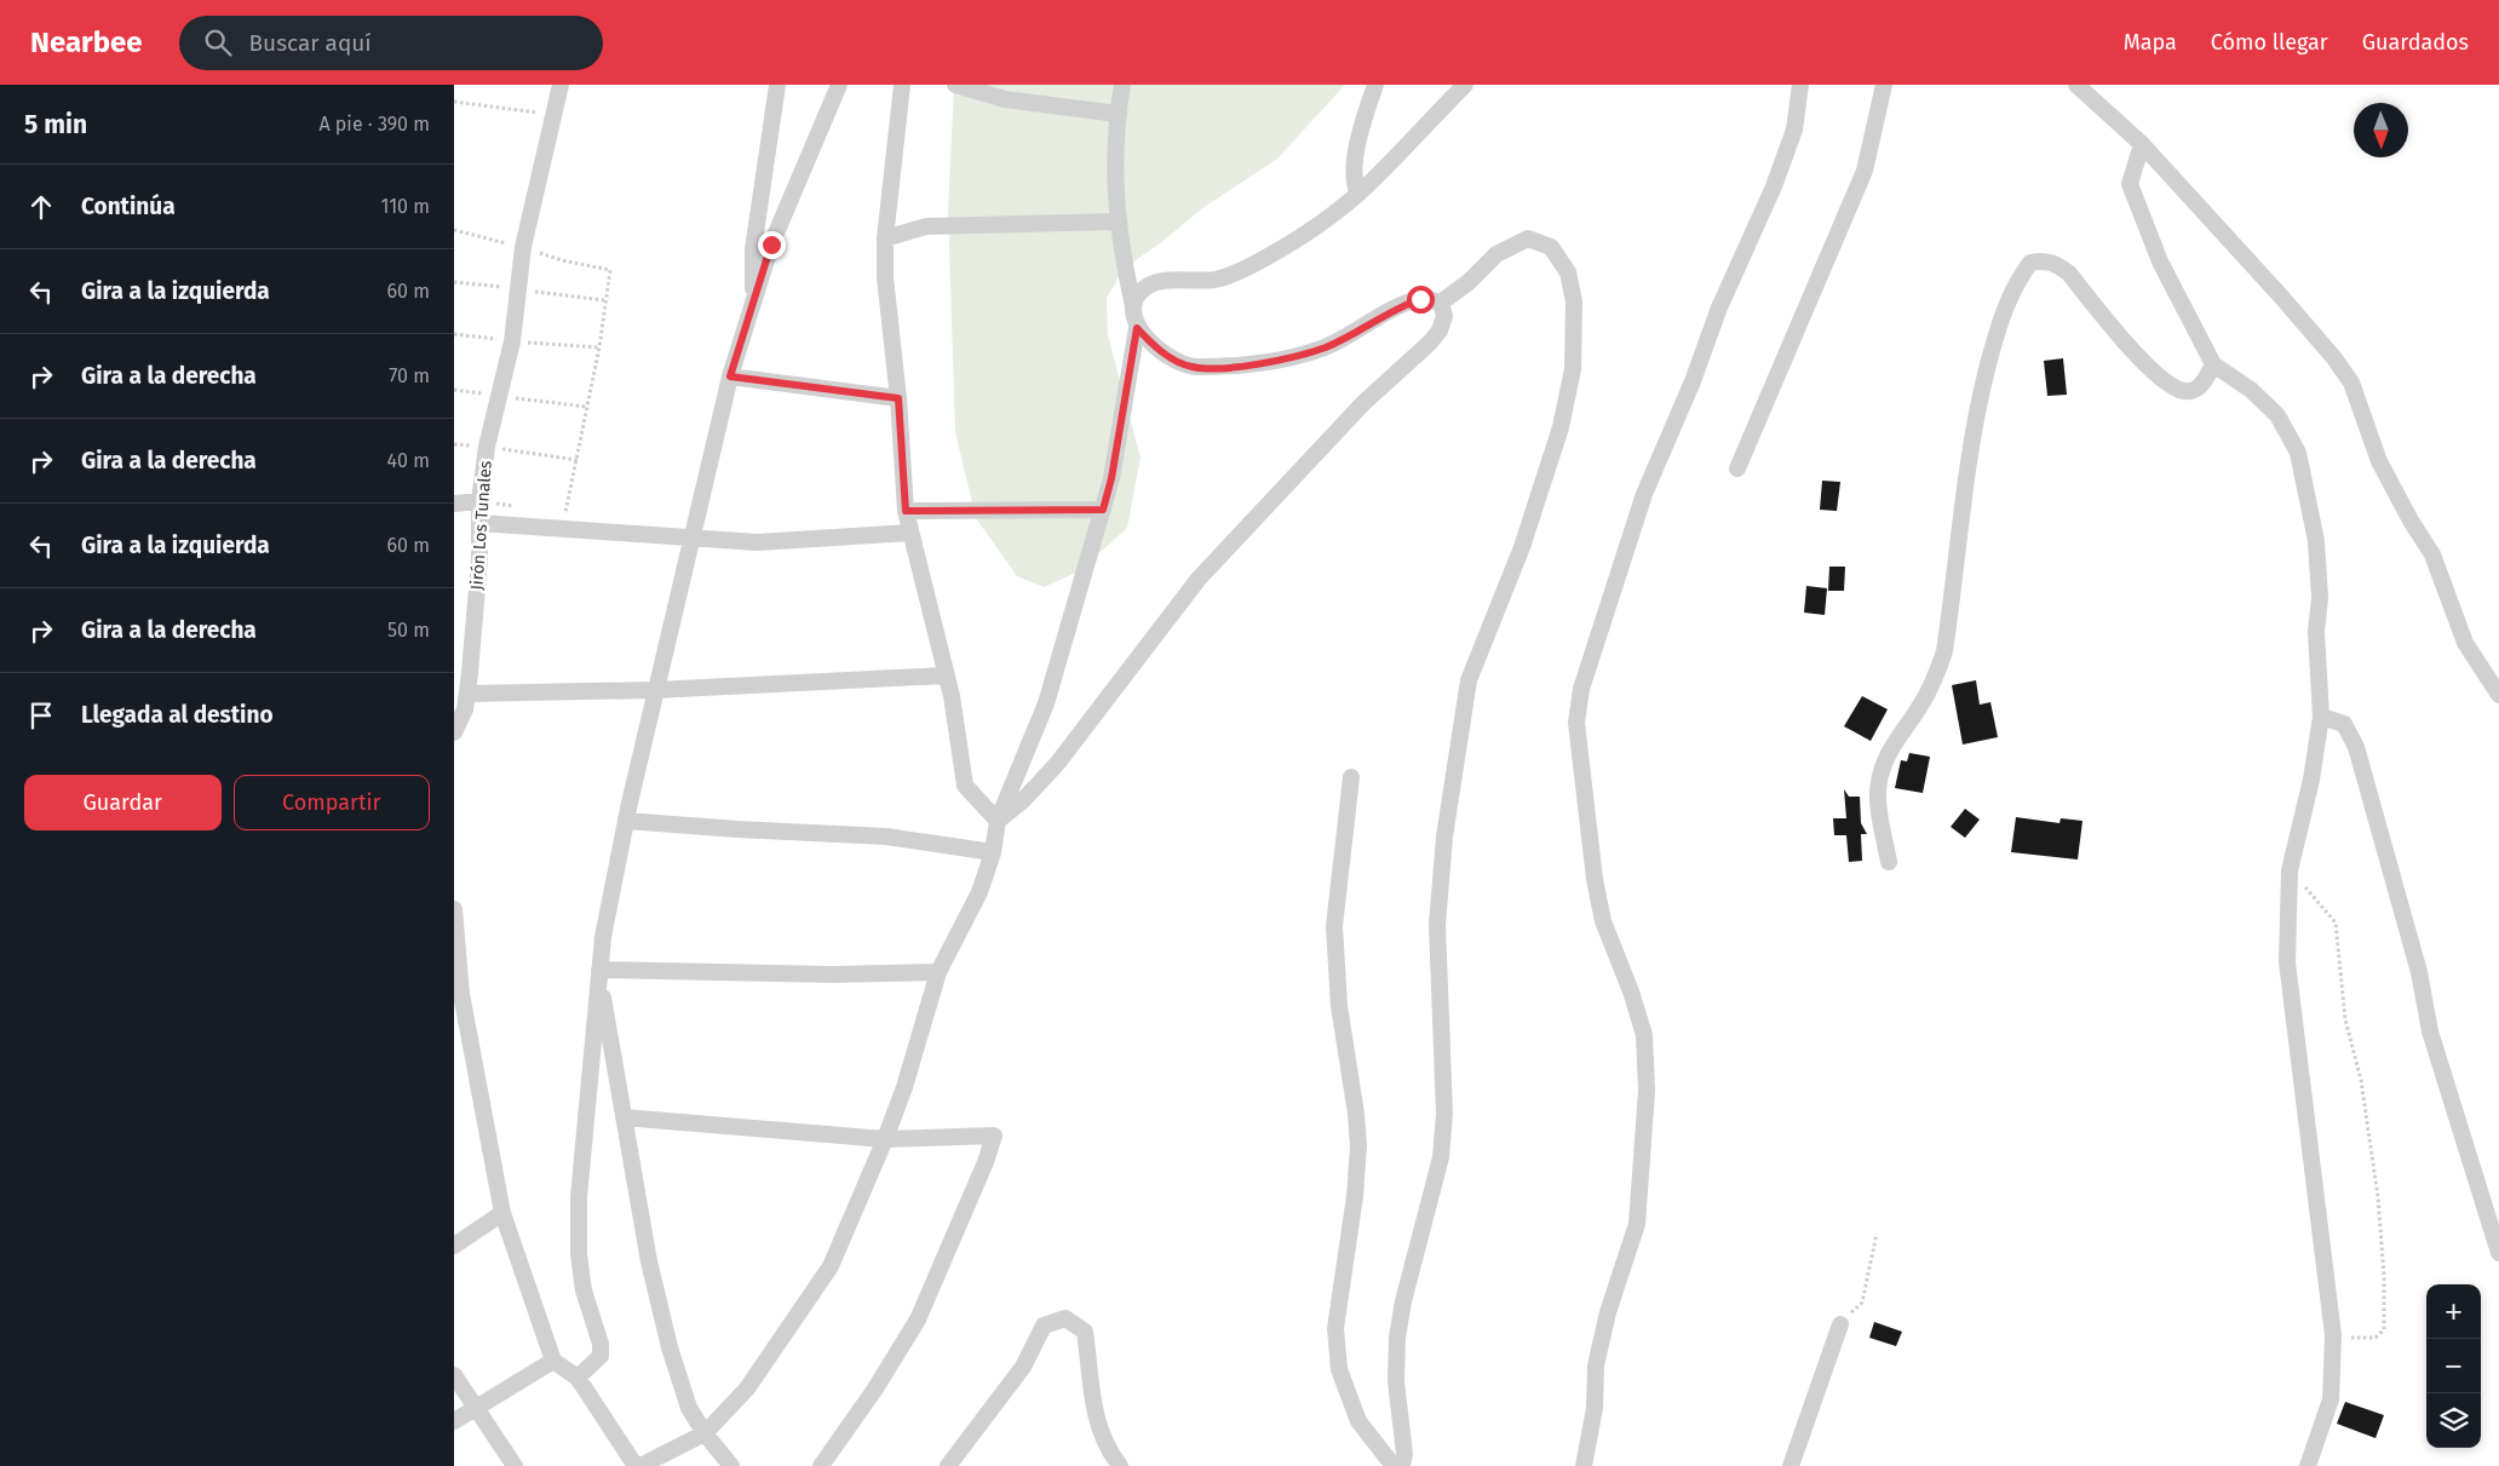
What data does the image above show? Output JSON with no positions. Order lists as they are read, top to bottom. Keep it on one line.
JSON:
{"streets":{"street":["Jirón Los Tunales"]},"north":"bottom","page":{"header":"Nearbee","search":"Buscar aquí","nav":["Mapa","Cómo llegar","Guardados"],"heading":["5 min","A pie · 390 m"],"list":[["Continúa","110 m"],["Gira a la izquierda","60 m"],["Gira a la derecha","70 m"],["Gira a la derecha","40 m"],["Gira a la izquierda","60 m"],["Gira a la derecha","50 m"],"Llegada al destino"],"buttons":["Guardar","Compartir"],"map_buttons":["+","−"]}}
